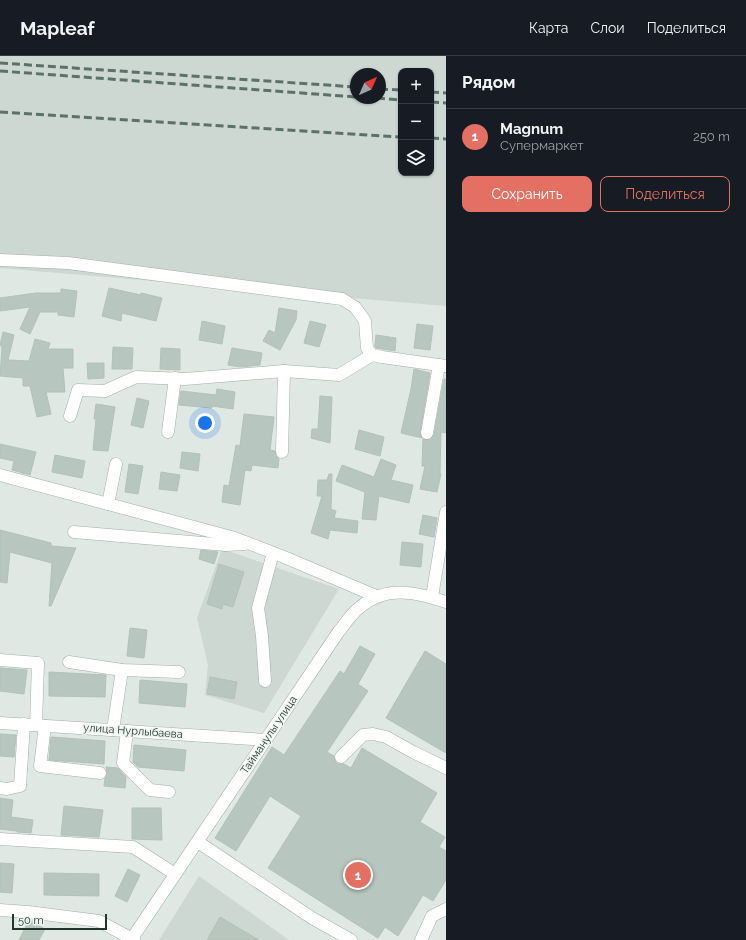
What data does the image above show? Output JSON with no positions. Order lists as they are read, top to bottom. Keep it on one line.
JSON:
{"streets":{"street":["улица Нурлыбаева","Тайманулы улица"]},"crossings":[["улица Нурлыбаева","Тайманулы улица"]],"scale_bar":"50 m","north":"top right","page":{"header":"Mapleaf","nav":["Карта","Слои","Поделиться"],"heading":"Рядом","map_buttons":["+","−"],"list":[{"mark":"1","name":"Magnum","note":"Супермаркет","value":"250 m"}],"buttons":["Сохранить","Поделиться"],"pins":"1","scale":"50 m"}}
